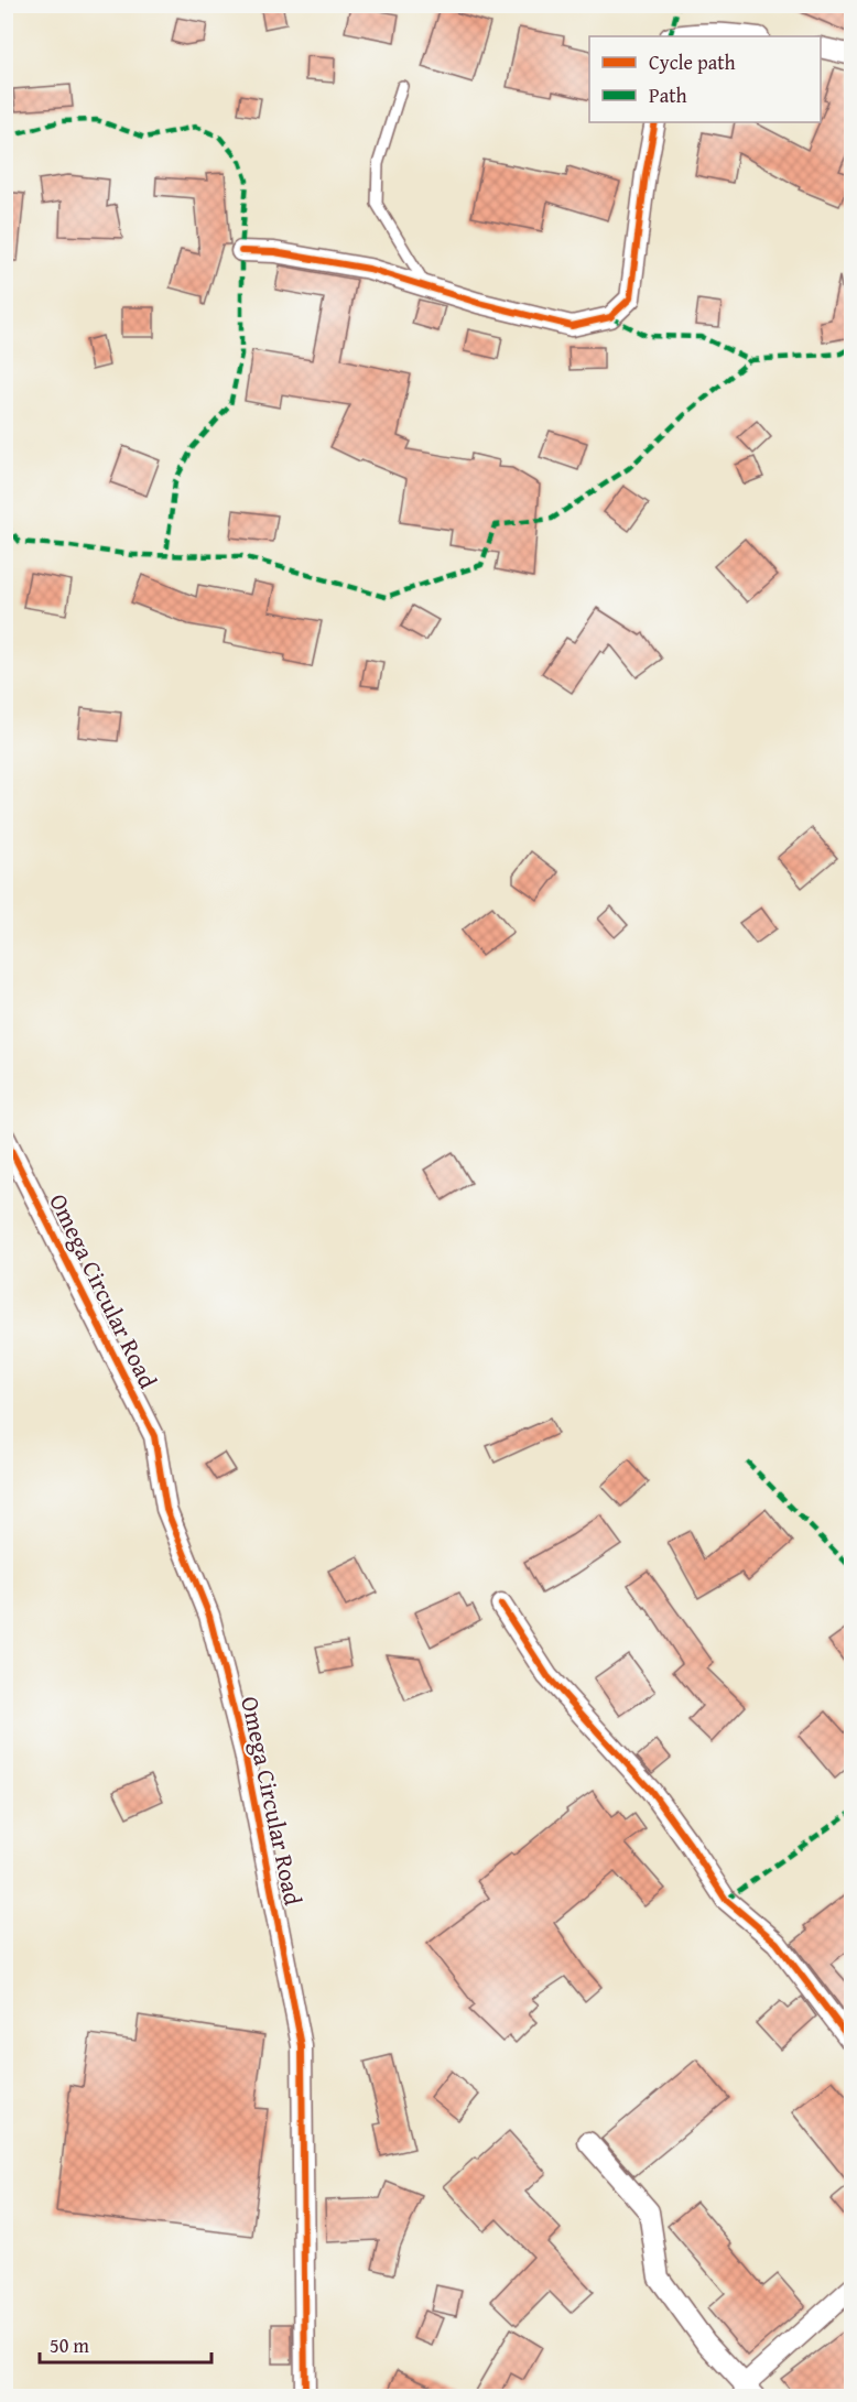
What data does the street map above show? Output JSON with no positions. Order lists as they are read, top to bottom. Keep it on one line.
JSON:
{"streets":{"street":["Omega Circular Road"]},"legend":["Cycle path","Path"],"scale_bar":"50 m"}
